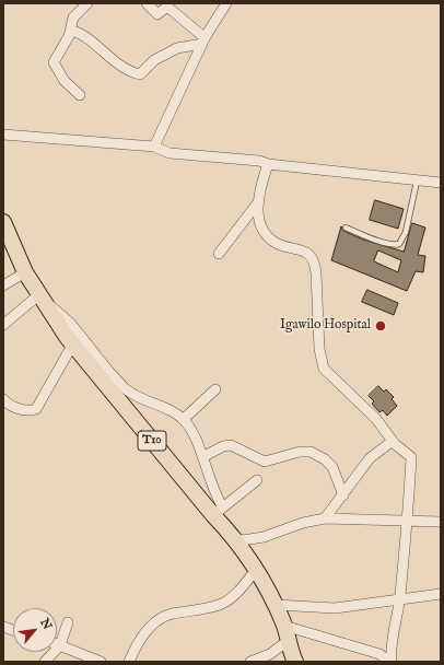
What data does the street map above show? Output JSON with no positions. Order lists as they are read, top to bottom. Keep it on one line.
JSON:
{"streets":{"highway":["T10"]},"places":["Igawilo Hospital"],"north":"top right"}
